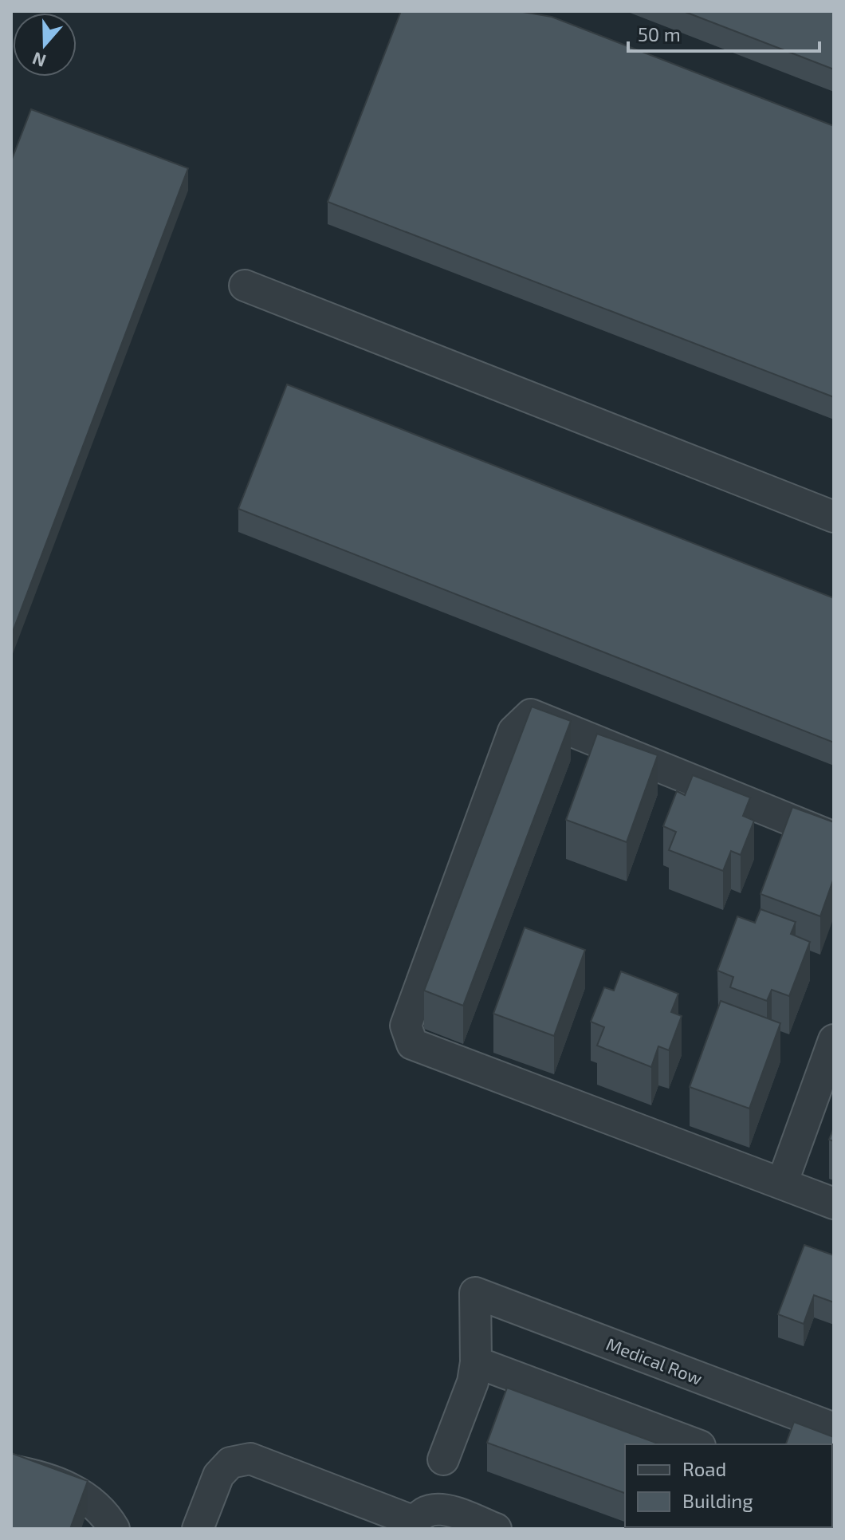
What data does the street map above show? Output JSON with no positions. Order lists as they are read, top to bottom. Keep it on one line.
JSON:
{"streets":{"street":["Medical Row"]},"legend":["Road","Building"],"scale_bar":"50 m","north":"bottom"}
